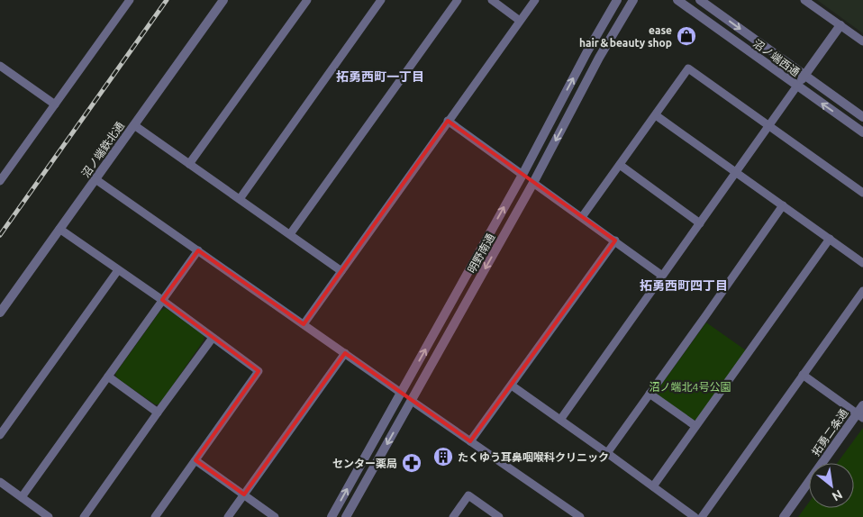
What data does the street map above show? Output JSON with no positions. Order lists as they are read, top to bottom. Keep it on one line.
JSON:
{"streets":{"street":["沼ノ端西通","沼ノ端鉄北通","明野南通","拓勇二条通"]},"districts":["拓勇西町一丁目","拓勇西町四丁目"],"parks":["沼ノ端北4号公園"],"places":{"shop":["ease hair＆beauty shop"],"building":["たくゆう耳鼻咽喉科クリニック"],"pharmacy":["センター薬局"]},"north":"bottom right"}
